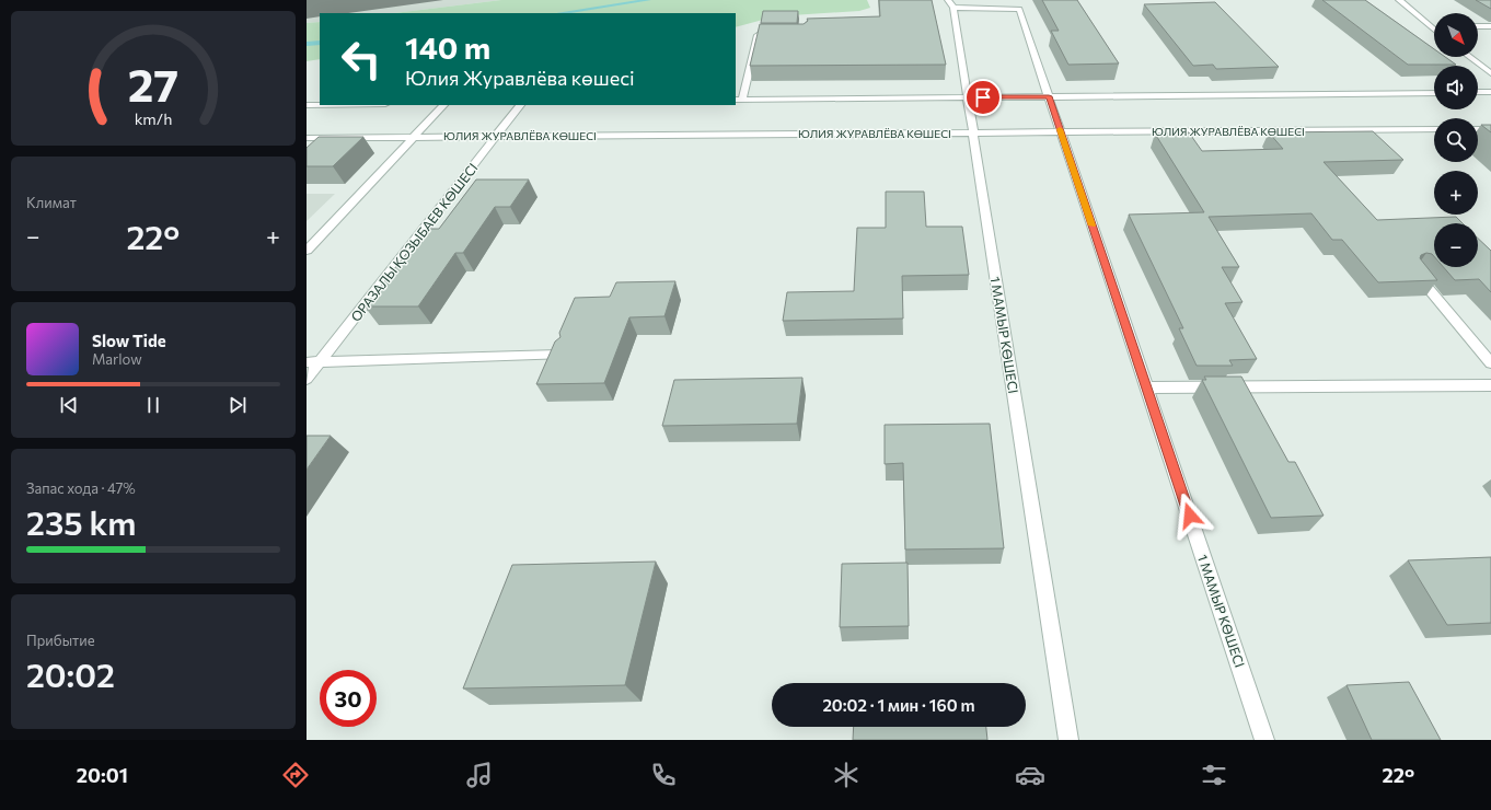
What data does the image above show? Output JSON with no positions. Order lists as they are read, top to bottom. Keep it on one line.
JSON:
{"streets":{"street":["ЮЛИЯ ЖУРАВЛЁВА КӨШЕСІ","ОРАЗАЛЫ ҚОЗЫБАЕВ КӨШЕСІ","1 МАМЫР КӨШЕСІ"]},"crossings":[["ЮЛИЯ ЖУРАВЛЁВА КӨШЕСІ","ОРАЗАЛЫ ҚОЗЫБАЕВ КӨШЕСІ"],["ЮЛИЯ ЖУРАВЛЁВА КӨШЕСІ","1 МАМЫР КӨШЕСІ"]],"north":"bottom right","page":{"map_buttons":["+","−"],"turn":["140 m","Юлия Журавлёва көшесі"],"tile":["Климат",["Запас хода · 47%","235 km"],["Прибытие","20:02"]],"heat":["−","22°","+"],"song":["Slow Tide","Marlow"],"limit":"30","trip":"20:02 · 1 мин · 160 m","tabs":["20:01","22°"],"gauge":["27","km/h"]}}
